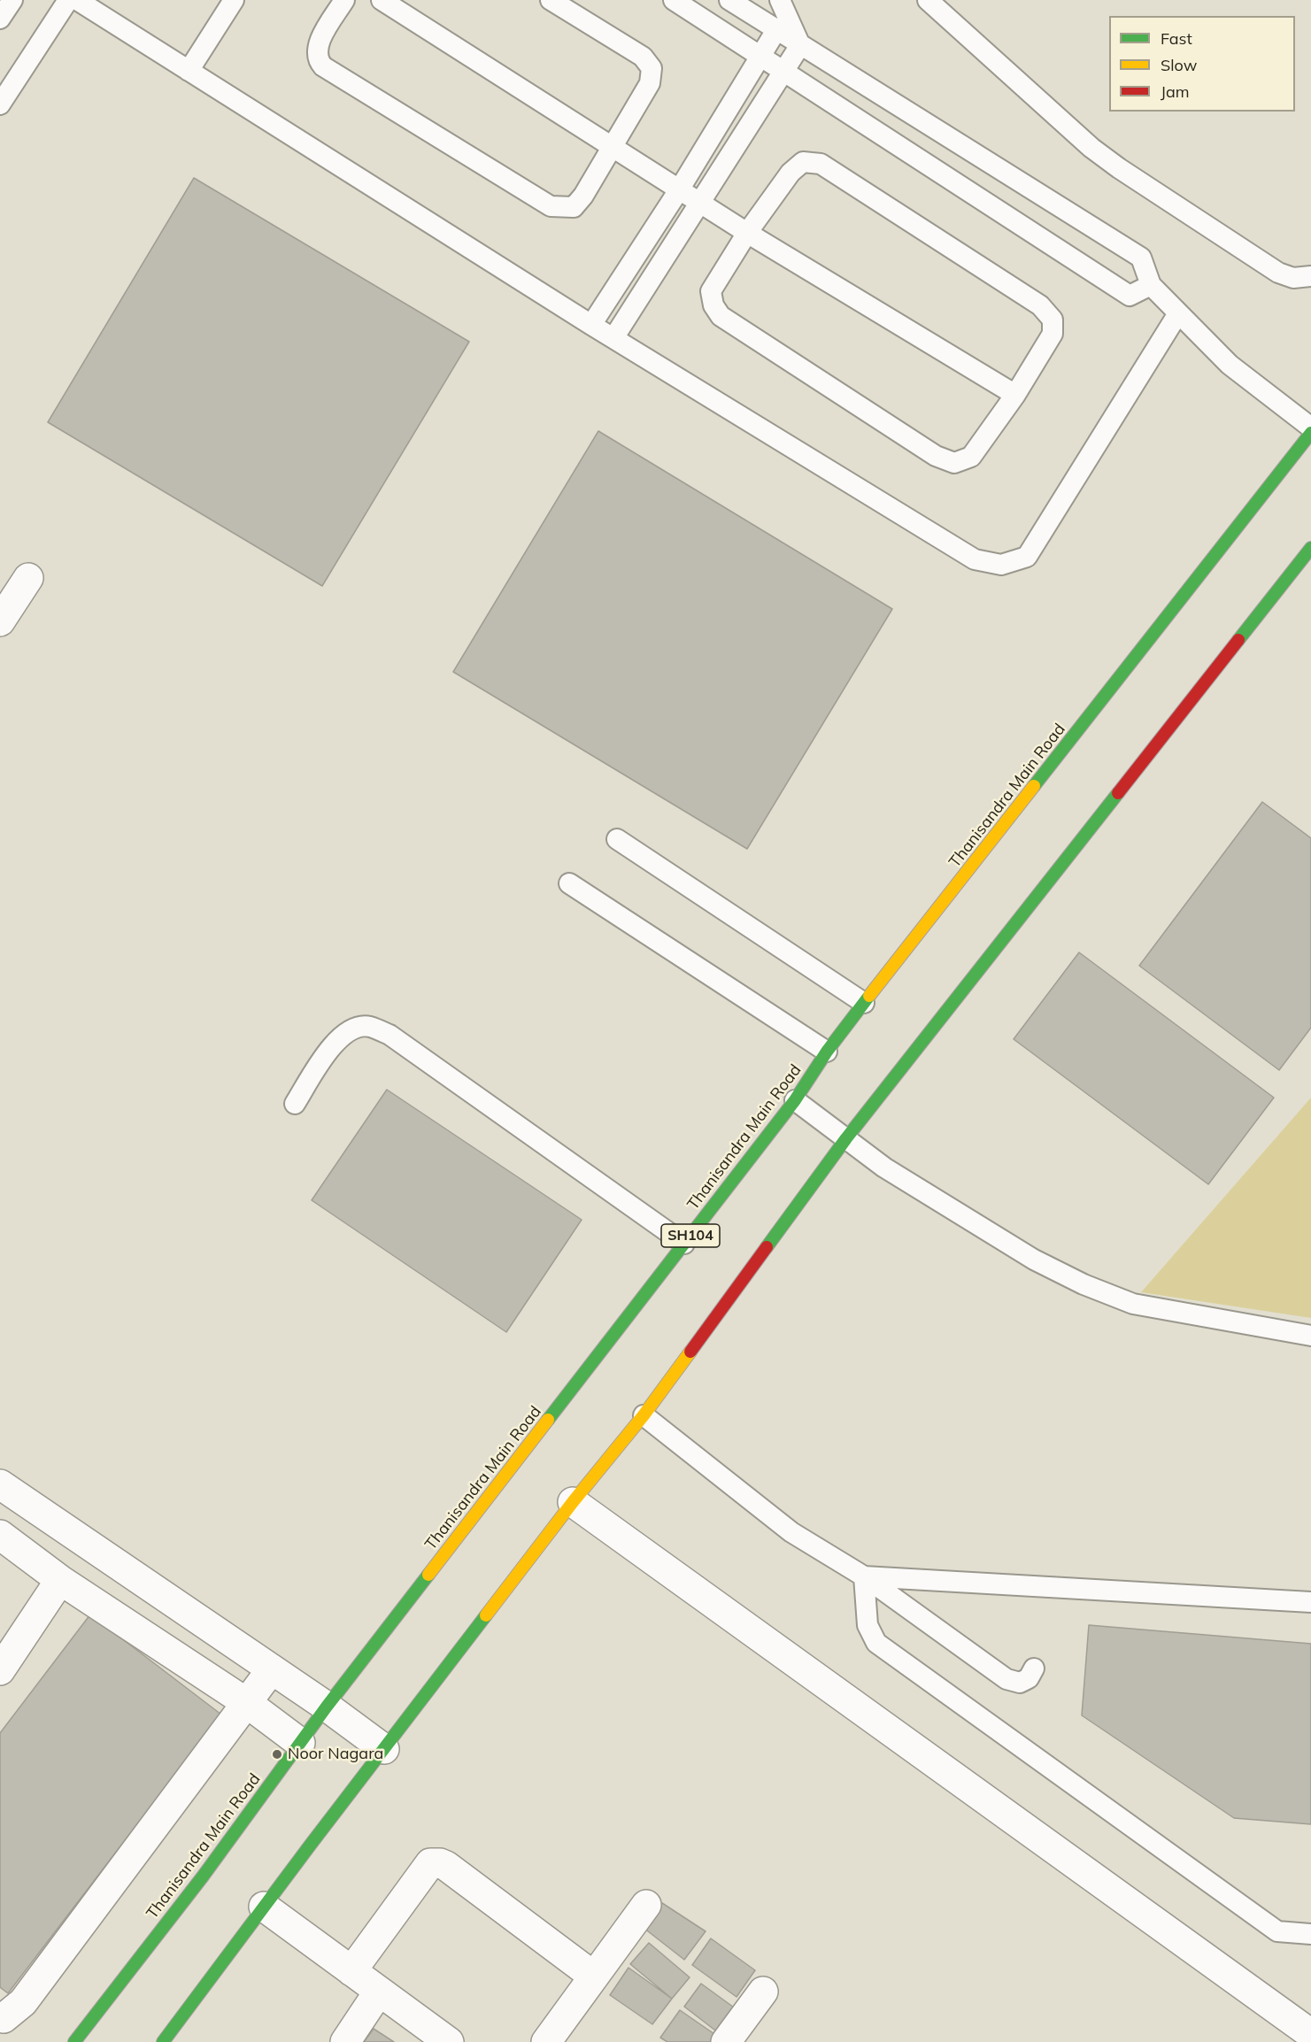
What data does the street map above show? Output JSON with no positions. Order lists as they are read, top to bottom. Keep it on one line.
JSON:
{"streets":{"main road":["Thanisandra Main Road","SH104"]},"places":["Noor Nagara"],"legend":["Fast","Slow","Jam"]}
